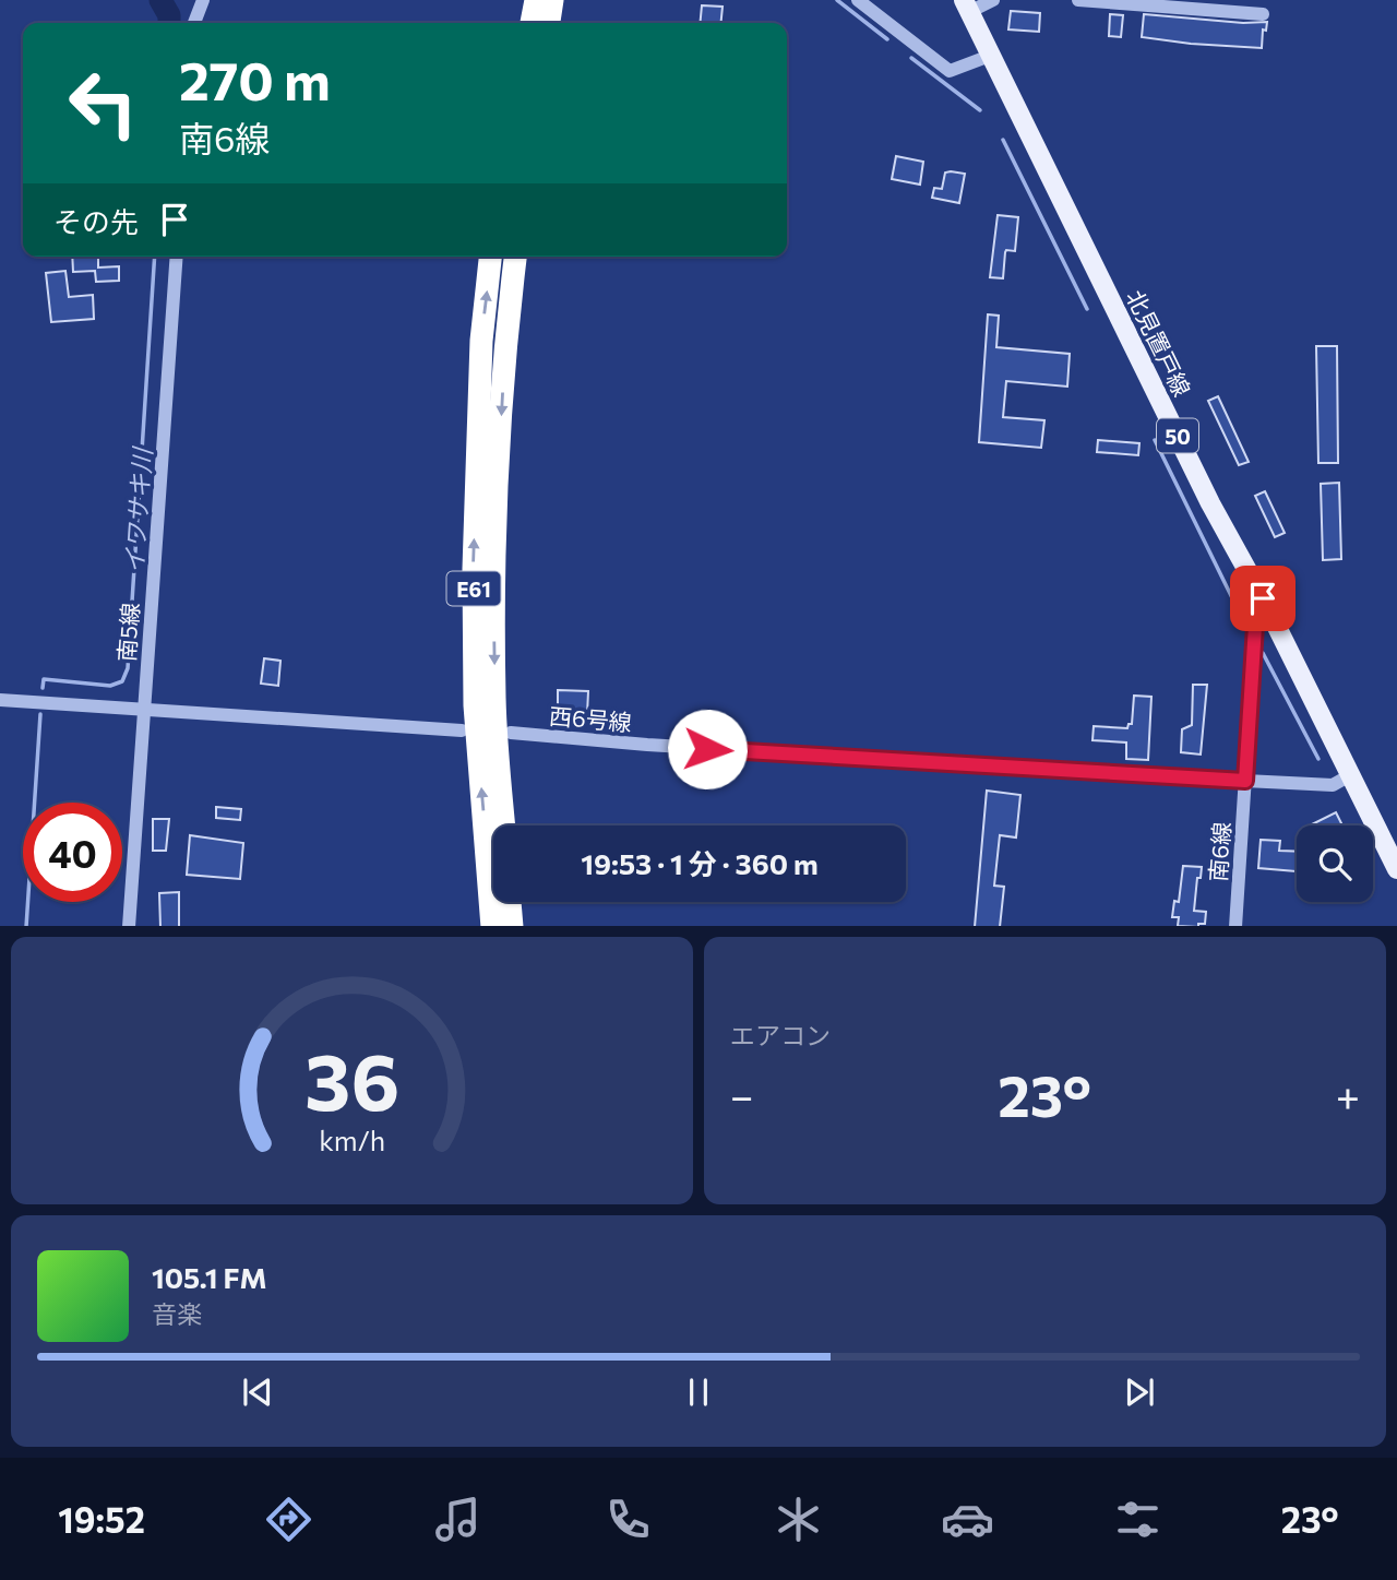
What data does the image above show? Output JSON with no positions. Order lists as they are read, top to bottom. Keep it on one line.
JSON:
{"streets":{"highway":["E61"],"main road":["北見置戸線","50"],"street":["南5線","西6号線","南6線"]},"crossings":[["北見置戸線","西6号線"],["北見置戸線","南6線"],["西6号線","南6線"]],"water":["イワサキ川"],"page":{"turn":["270 m","南6線"],"then":"その先","limit":"40","trip":"19:53 · 1 分 · 360 m","tile":"エアコン","heat":["−","23°","+"],"song":["105.1 FM","音楽"],"tabs":["19:52","23°"],"gauge":["36","km/h"]}}
